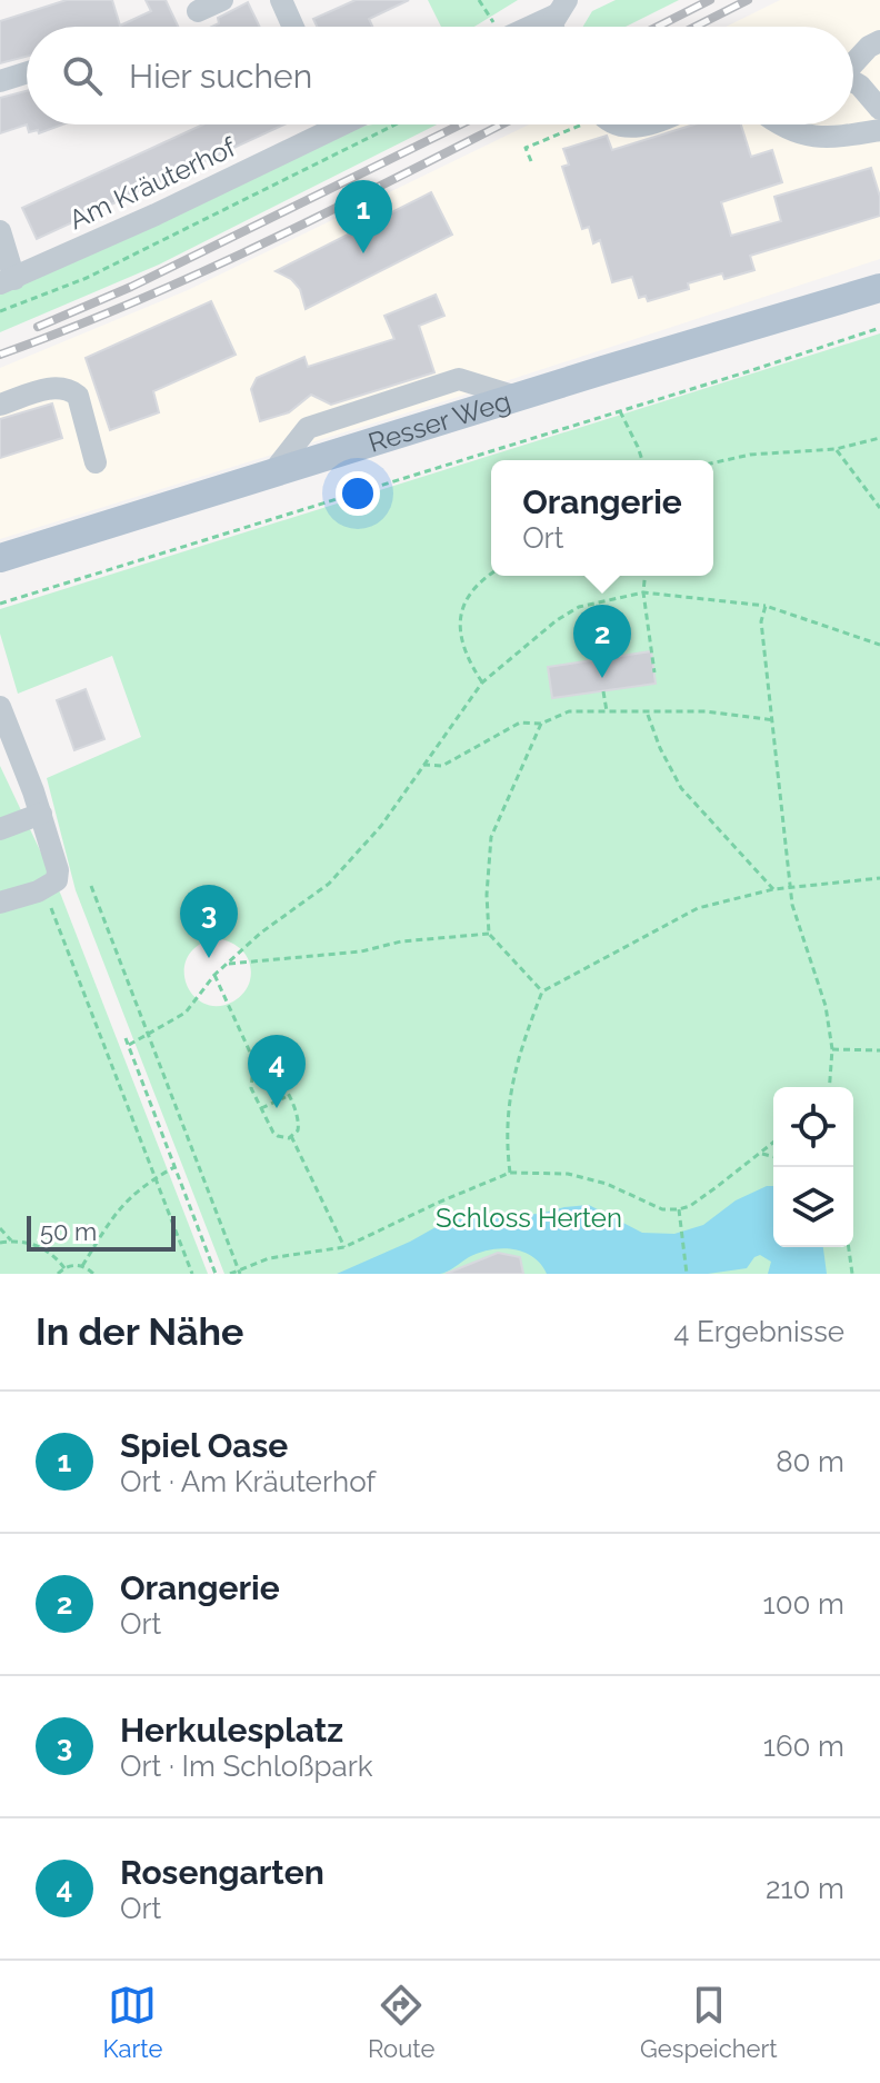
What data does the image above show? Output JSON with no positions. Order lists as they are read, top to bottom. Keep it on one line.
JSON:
{"streets":{"main road":["Resser Weg"],"street":["Am Kräuterhof"]},"parks":["Schloss Herten"],"scale_bar":"50 m","page":{"search":"Hier suchen","pins":["1","2","3","4"],"popup":["Orangerie","Ort"],"scale":"50 m","heading":["In der Nähe","4 Ergebnisse"],"list":[{"mark":"1","name":"Spiel Oase","note":"Ort · Am Kräuterhof","value":"80 m"},{"mark":"2","name":"Orangerie","note":"Ort","value":"100 m"},{"mark":"3","name":"Herkulesplatz","note":"Ort · Im Schloßpark","value":"160 m"},{"mark":"4","name":"Rosengarten","note":"Ort","value":"210 m"}],"nav":["Karte","Route","Gespeichert"]}}
